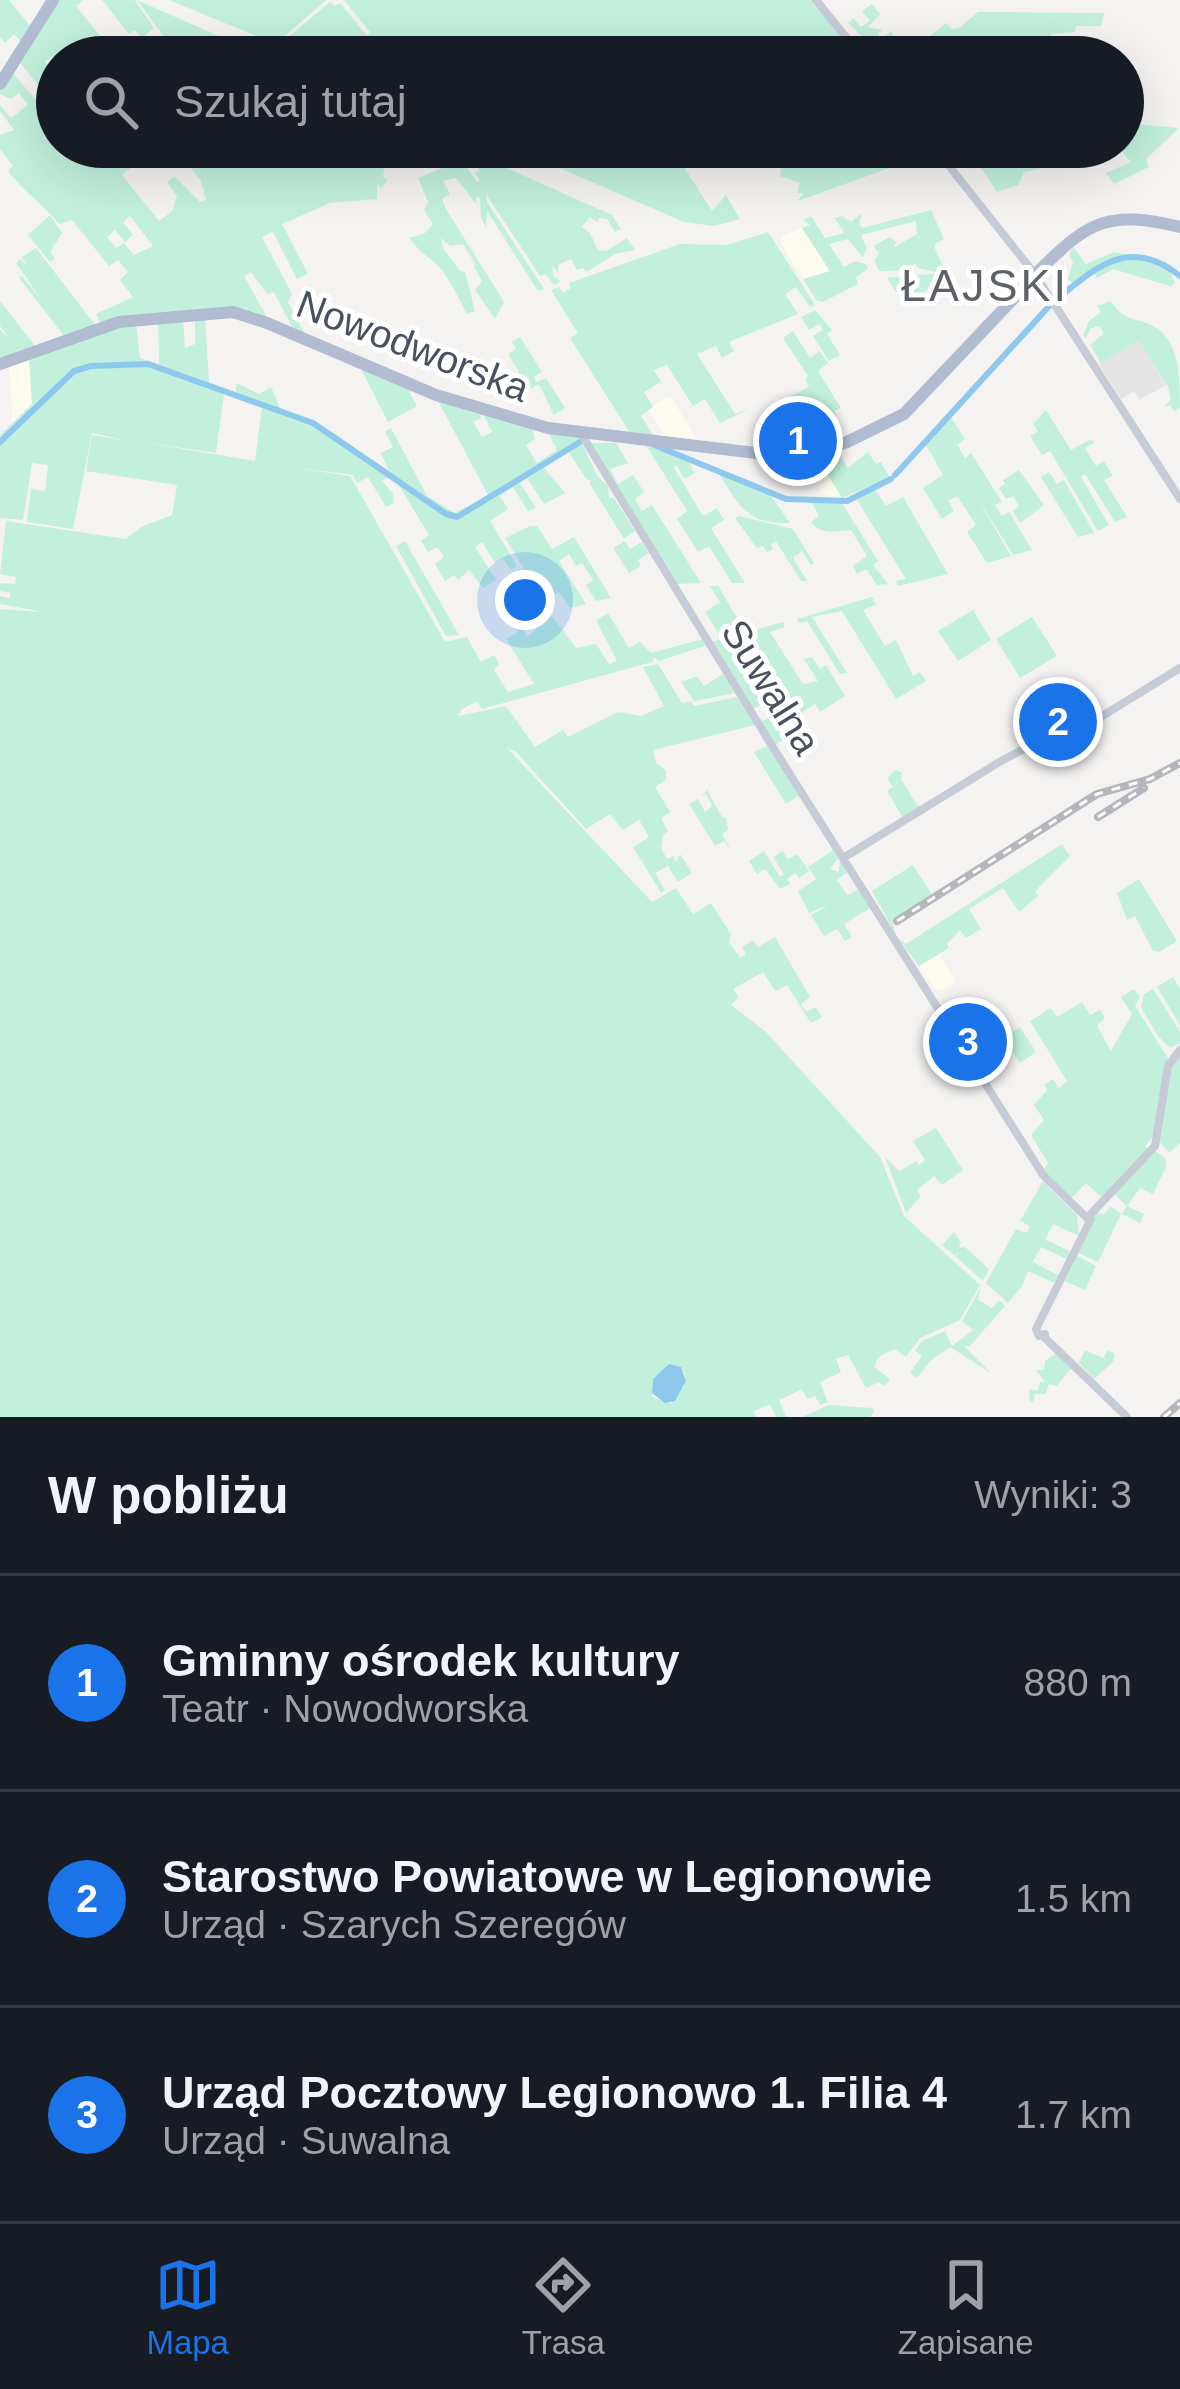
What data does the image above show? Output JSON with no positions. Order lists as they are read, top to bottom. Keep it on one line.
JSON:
{"streets":{"main road":["Nowodworska"],"street":["Suwalna"]},"crossings":[["Nowodworska","Suwalna"]],"districts":["ŁAJSKI"],"page":{"search":"Szukaj tutaj","pins":["1","2","3"],"heading":["W pobliżu","Wyniki: 3"],"list":[{"mark":"1","name":"Gminny ośrodek kultury","note":"Teatr · Nowodworska","value":"880 m"},{"mark":"2","name":"Starostwo Powiatowe w Legionowie","note":"Urząd · Szarych Szeregów","value":"1.5 km"},{"mark":"3","name":"Urząd Pocztowy Legionowo 1. Filia 4","note":"Urząd · Suwalna","value":"1.7 km"}],"nav":["Mapa","Trasa","Zapisane"]}}
